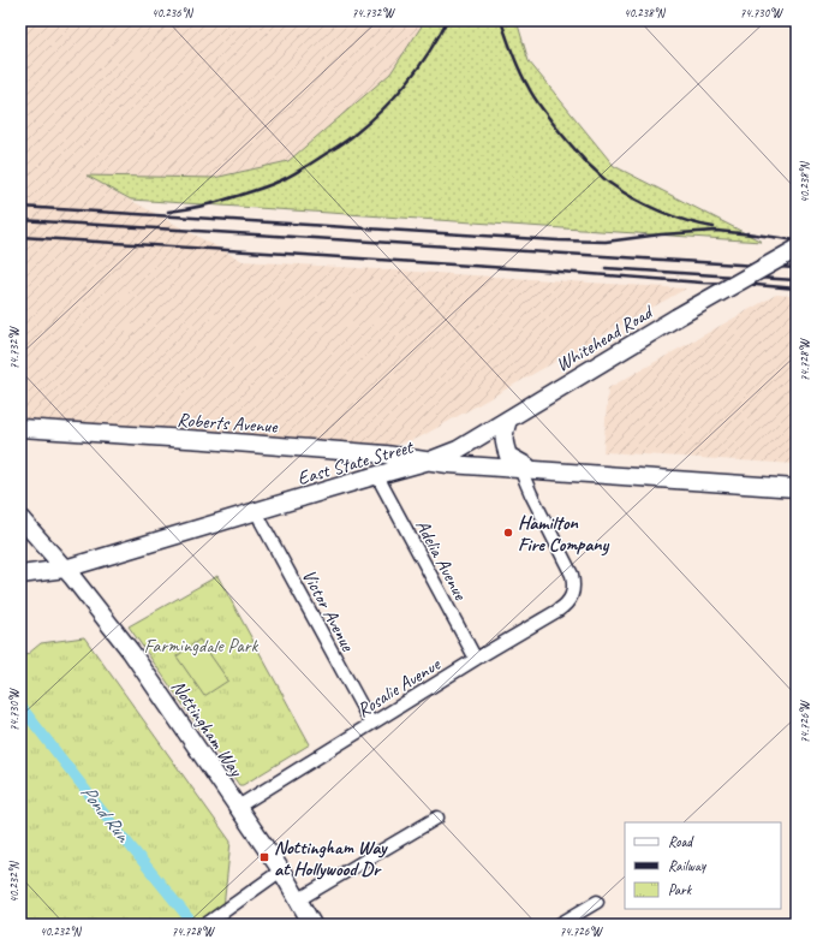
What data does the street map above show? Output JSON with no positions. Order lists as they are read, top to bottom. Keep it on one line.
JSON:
{"streets":{"street":["Whitehead Road","Roberts Avenue","East State Street","Adelia Avenue","Victor Avenue","Rosalie Avenue","Nottingham Way"]},"crossings":[["Whitehead Road","Roberts Avenue"],["Whitehead Road","East State Street"],["Roberts Avenue","East State Street"],["East State Street","Adelia Avenue"],["East State Street","Victor Avenue"],["East State Street","Rosalie Avenue"],["East State Street","Nottingham Way"],["Adelia Avenue","Rosalie Avenue"],["Victor Avenue","Rosalie Avenue"],["Rosalie Avenue","Nottingham Way"]],"water":["Pond Run"],"parks":["Farmingdale Park"],"places":{"other":["Hamilton Fire Company"],"transit":["Nottingham Way at Hollywood Dr"]},"legend":["Road","Railway","Park"],"coordinates":["40.236°N","74.732°W","40.238°N","74.730°W","74.728°W","74.726°W","40.232°N"]}
